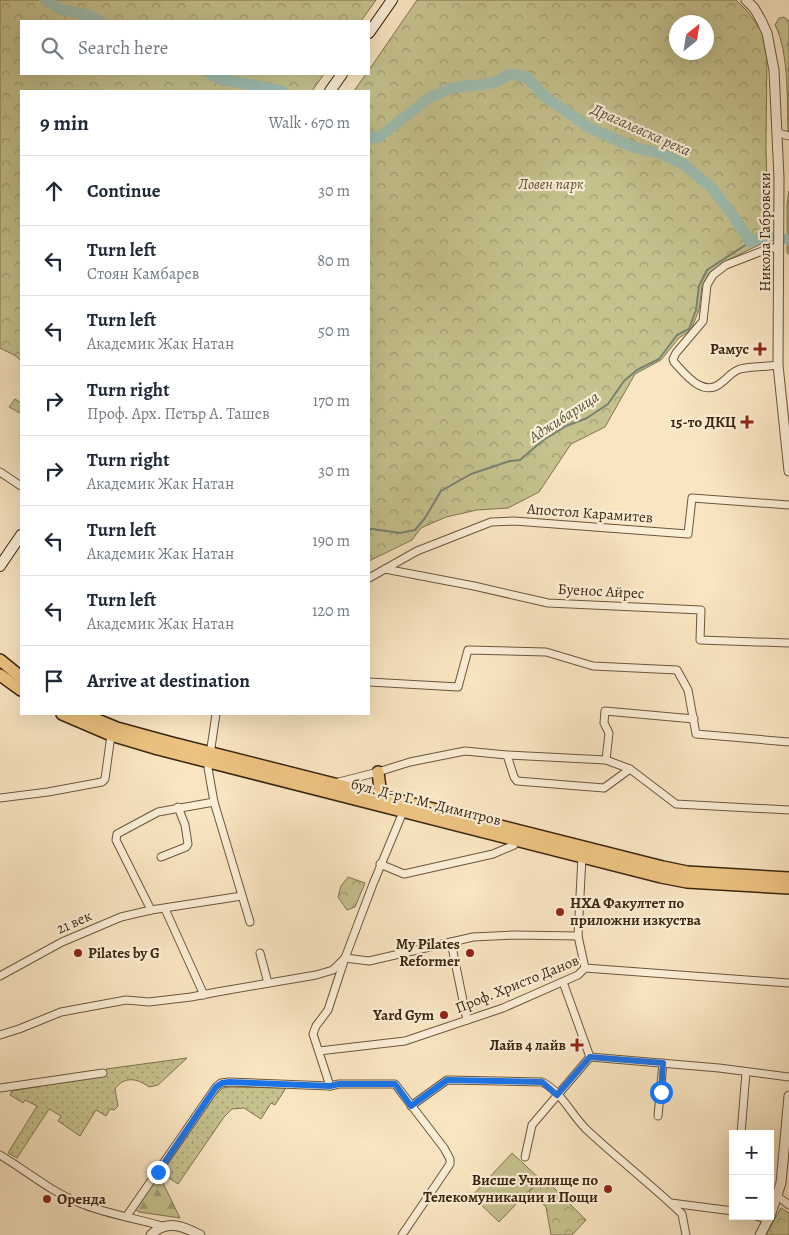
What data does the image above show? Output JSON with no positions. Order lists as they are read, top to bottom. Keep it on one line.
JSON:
{"streets":{"main road":["бул. Д-р Г. М. Димитров"],"street":["Никола Габровски","Апостол Карамитев","Буенос Айрес","21 век","Проф. Христо Данов"]},"crossings":[["Апостол Карамитев","Буенос Айрес"]],"water":["Драгалевска река","Аджибарица"],"parks":["Ловен парк"],"places":{"health":["Рамус","15-то ДКЦ","Лайв 4 лайв"],"other":["НХА Факултет по приложни изкуства","Pilates by G","My Pilates Reformer","Yard Gym","Висше Училище по Телекомуникации и Пощи","Оренда"]},"north":"top right","page":{"search":"Search here","heading":["9 min","Walk · 670 m"],"list":[["Continue","30 m"],["Turn left","Стоян Камбарев","80 m"],["Turn left","Академик Жак Натан","50 m"],["Turn right","Проф. Арх. Петър А. Ташев","170 m"],["Turn right","Академик Жак Натан","30 m"],["Turn left","Академик Жак Натан","190 m"],["Turn left","Академик Жак Натан","120 m"],"Arrive at destination"],"map_buttons":["+","−"]}}
